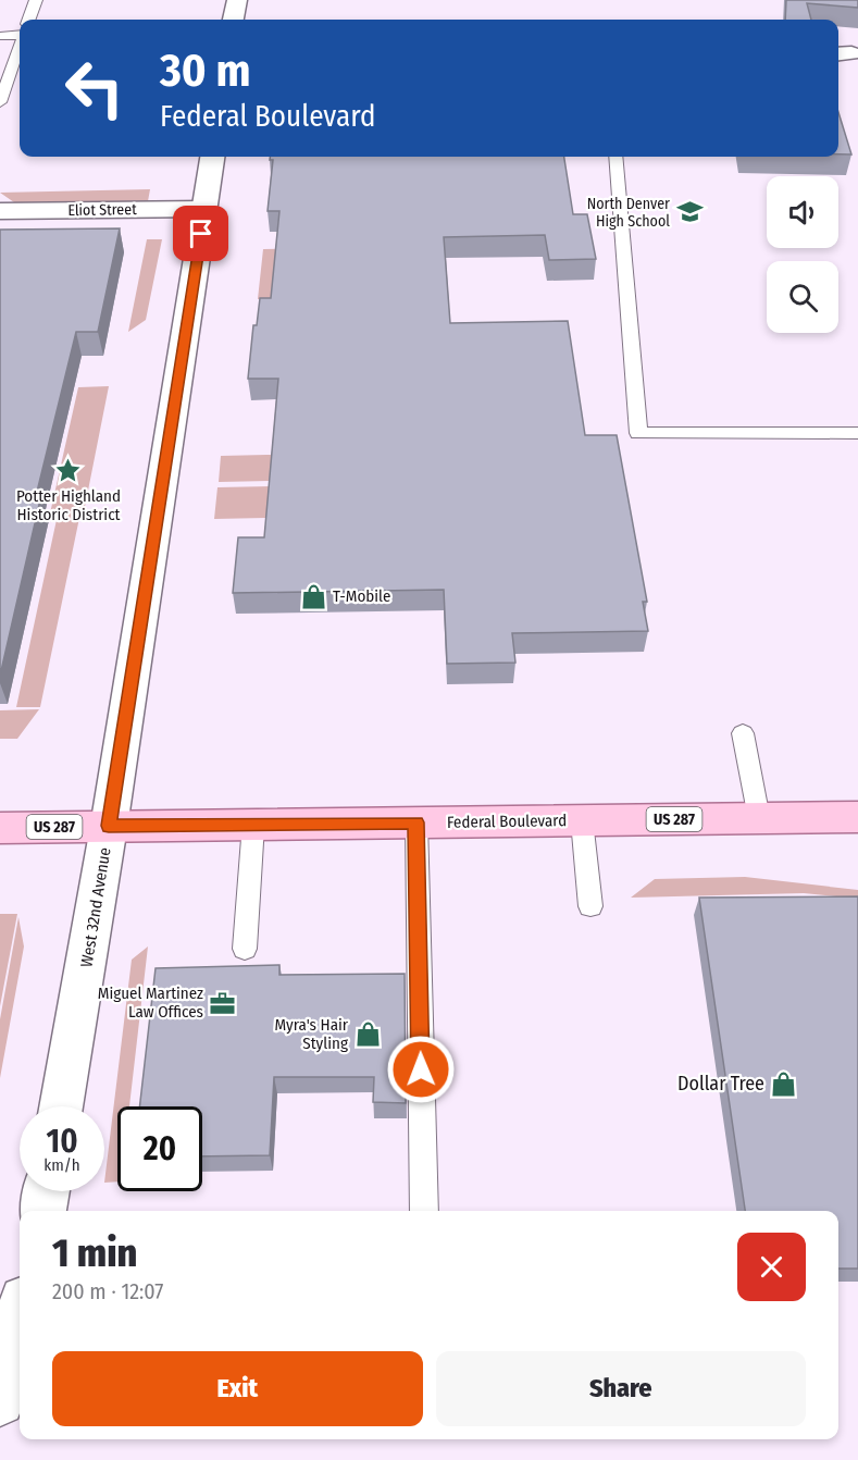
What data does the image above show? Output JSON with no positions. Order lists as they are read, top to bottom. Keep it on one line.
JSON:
{"streets":{"main road":["US 287","Federal Boulevard"],"street":["Eliot Street","West 32nd Avenue"]},"crossings":[["Eliot Street","West 32nd Avenue"],["Federal Boulevard","West 32nd Avenue"]],"places":{"school or university":["North Denver High School"],"place":["Potter Highland Historic District"],"shop":["T-Mobile","Myra's Hair Styling","Dollar Tree"],"office":["Miguel Martinez Law Offices"]},"page":{"turn":["30 m","Federal Boulevard"],"speed":"10 km/h","limit":"20","heading":["1 min","200 m · 12:07"],"buttons":["Exit","Share"]}}
